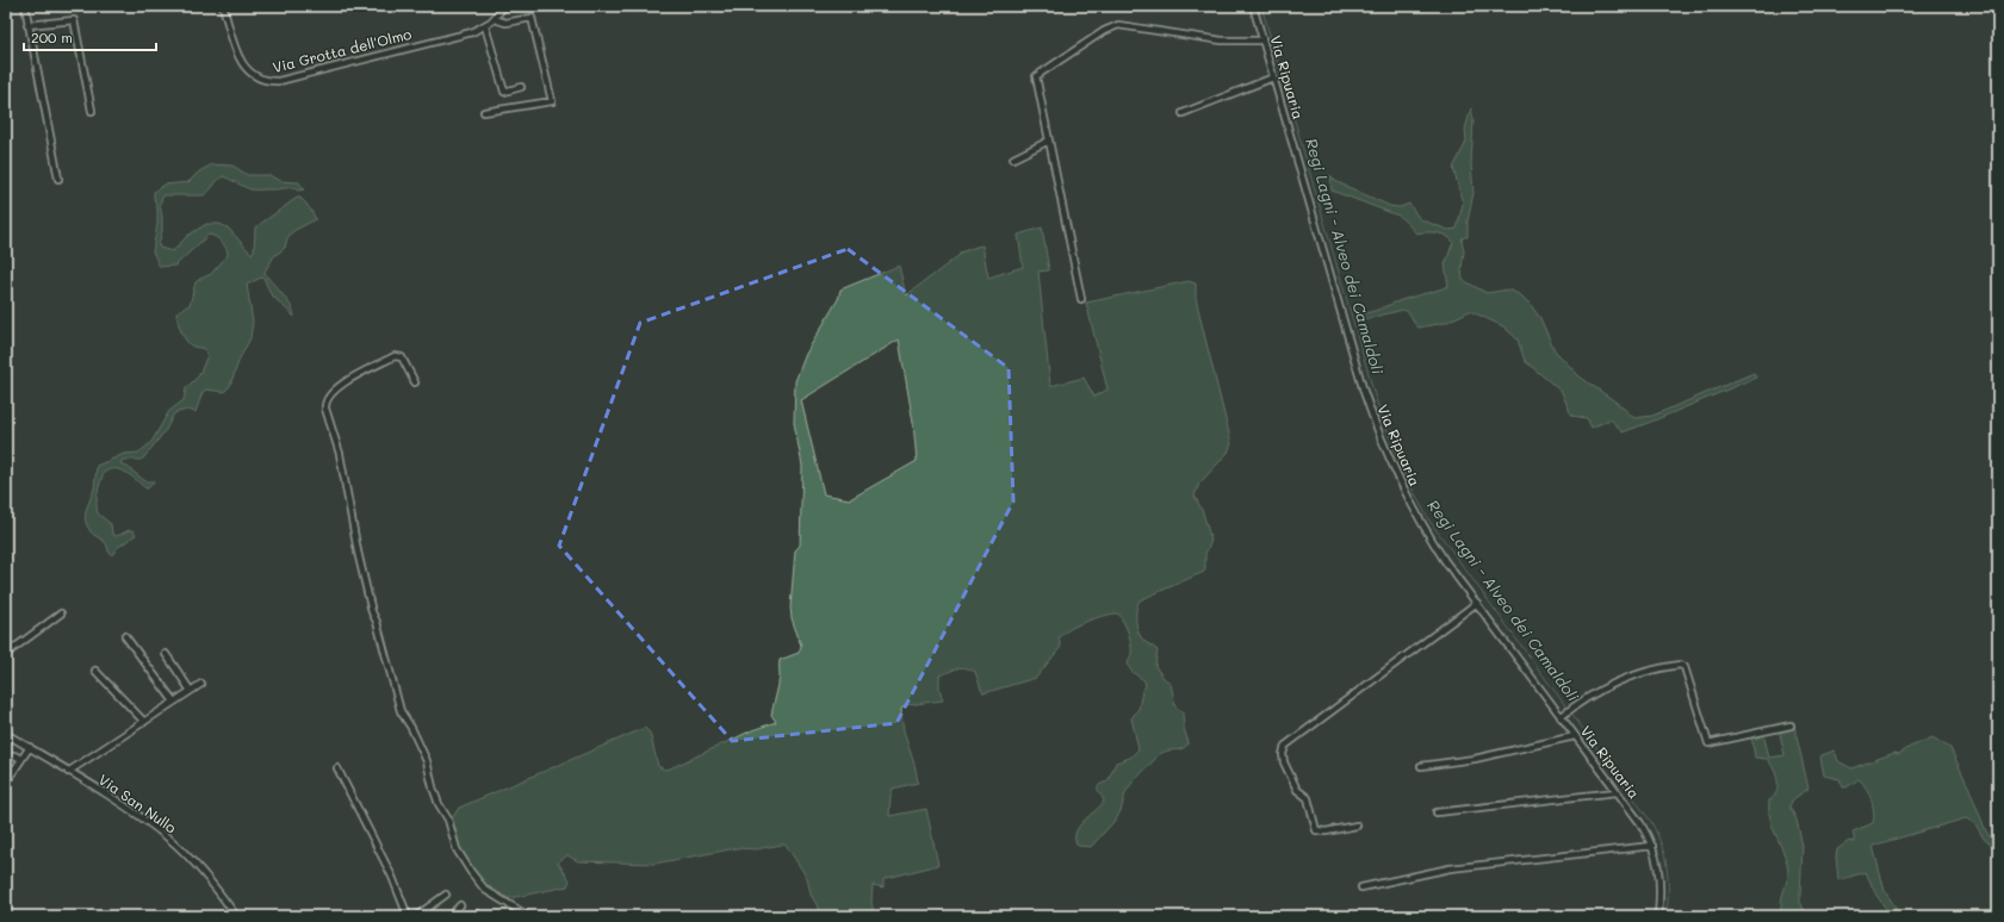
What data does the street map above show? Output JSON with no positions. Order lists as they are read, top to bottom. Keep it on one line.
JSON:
{"streets":{"street":["Via Grotta dell'Olmo","Via Ripuaria","Via San Nullo"]},"water":["Regi Lagni - Alveo dei Camaldoli"],"scale_bar":"200 m"}
